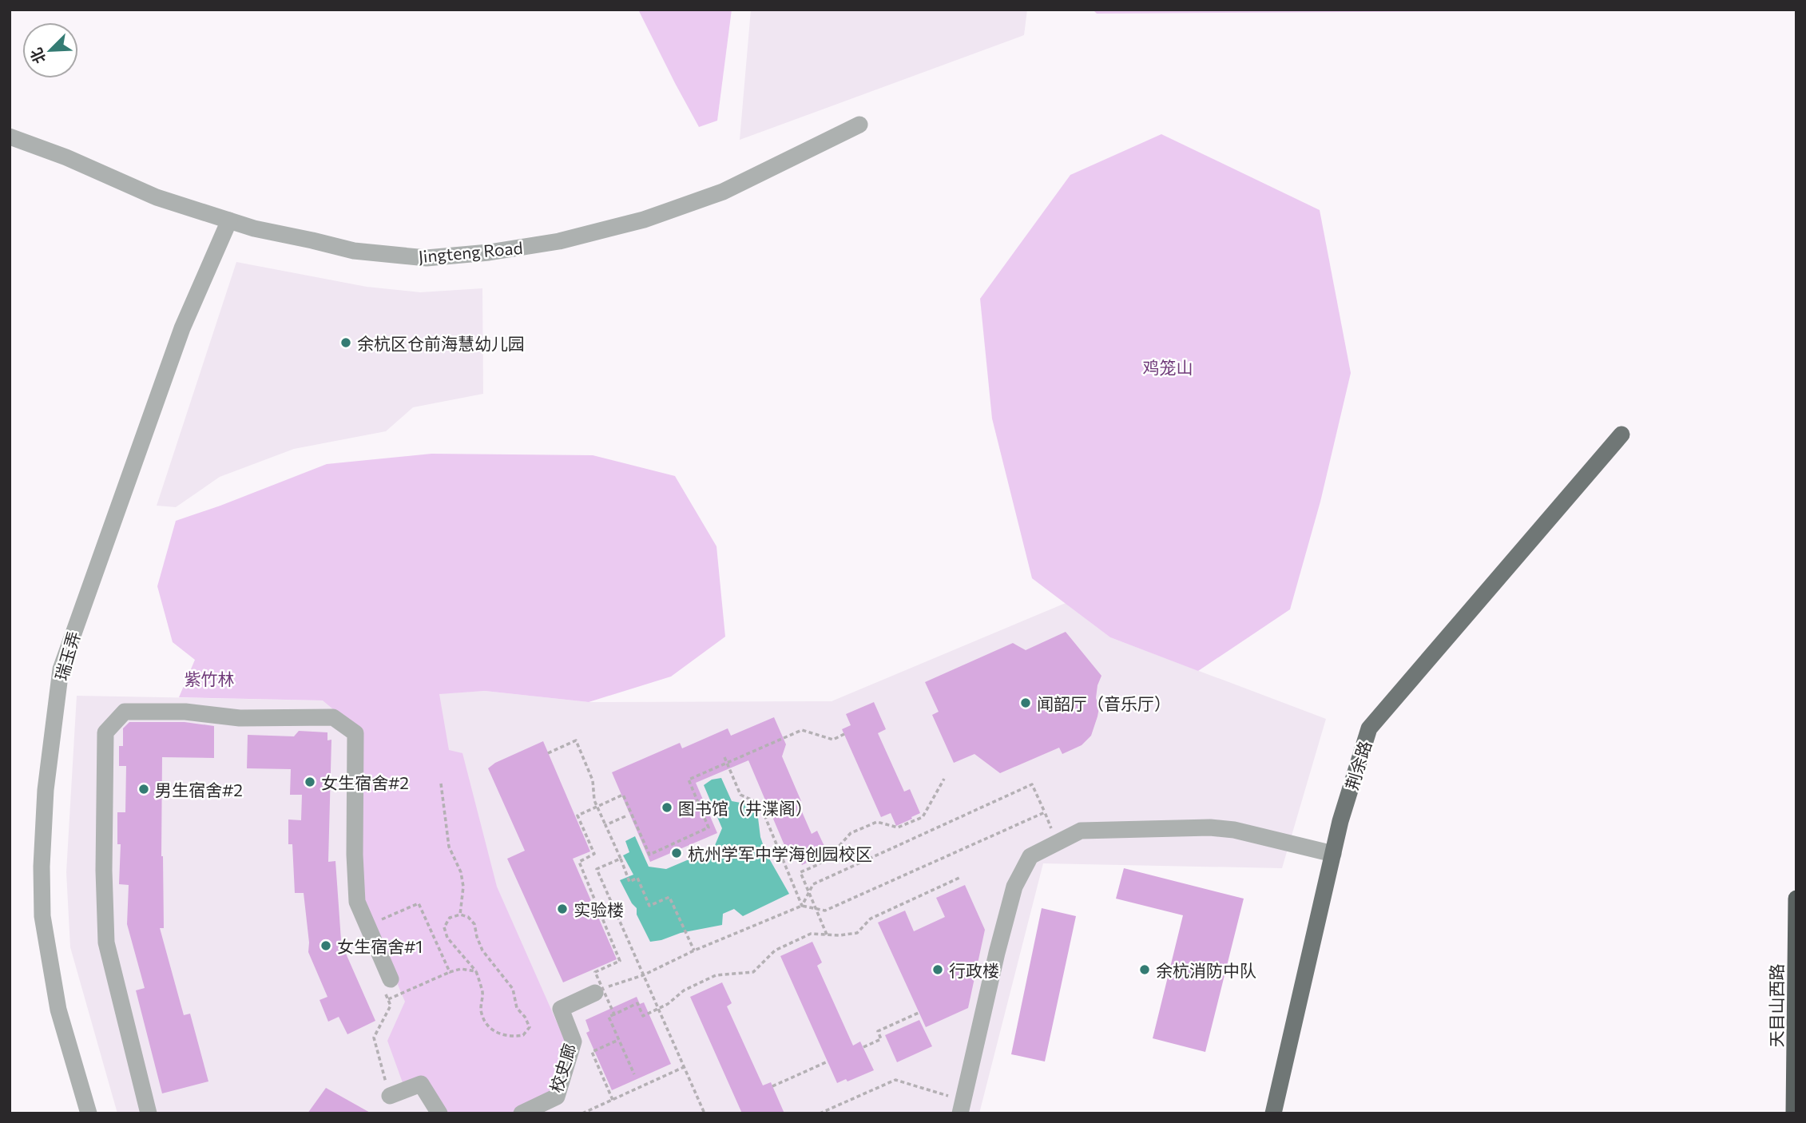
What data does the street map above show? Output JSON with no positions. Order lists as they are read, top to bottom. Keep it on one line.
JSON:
{"streets":{"highway":["天目山西路"],"main road":["荆余路"],"street":["Jingteng Road","瑞玉弄","校史廊"]},"crossings":[["Jingteng Road","瑞玉弄"]],"parks":["鸡笼山","紫竹林"],"places":["余杭区仓前海慧幼儿园","闻韶厅（音乐厅）","女生宿舍#2","男生宿舍#2","图书馆（井渫阁）","杭州学军中学海创园校区","实验楼","女生宿舍#1","行政楼","余杭消防中队"],"north":"bottom left"}
